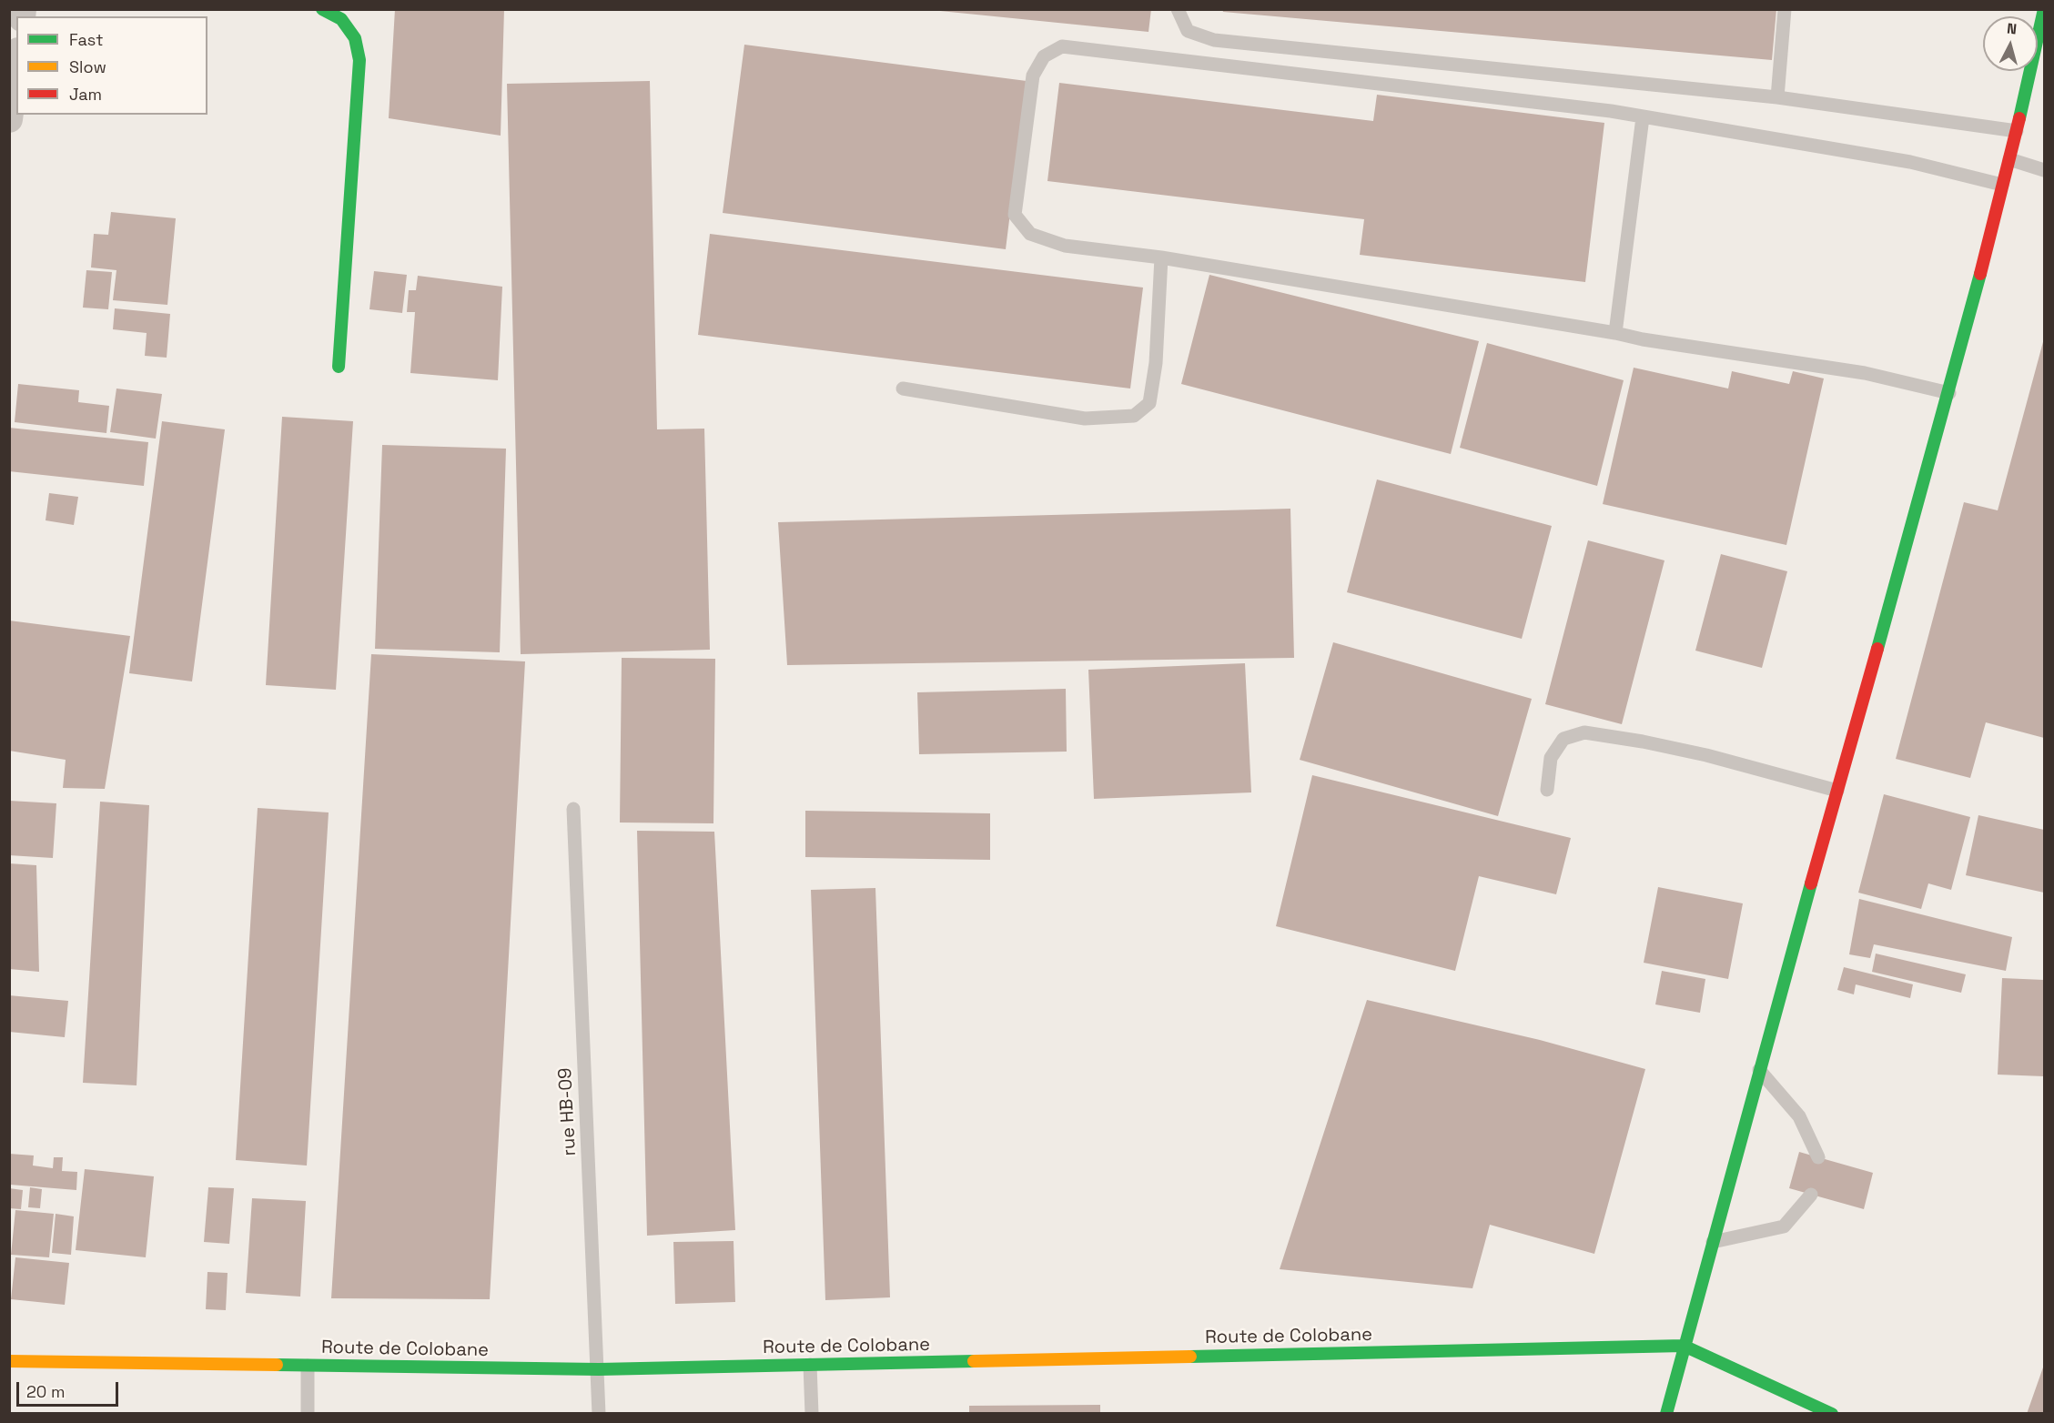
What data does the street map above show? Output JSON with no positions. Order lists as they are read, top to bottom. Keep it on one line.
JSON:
{"streets":{"street":["Route de Colobane"],"lane":["rue HB-09"]},"crossings":[["rue HB-09","Route de Colobane"]],"legend":["Fast","Slow","Jam"],"scale_bar":"20 m","north":"top"}
